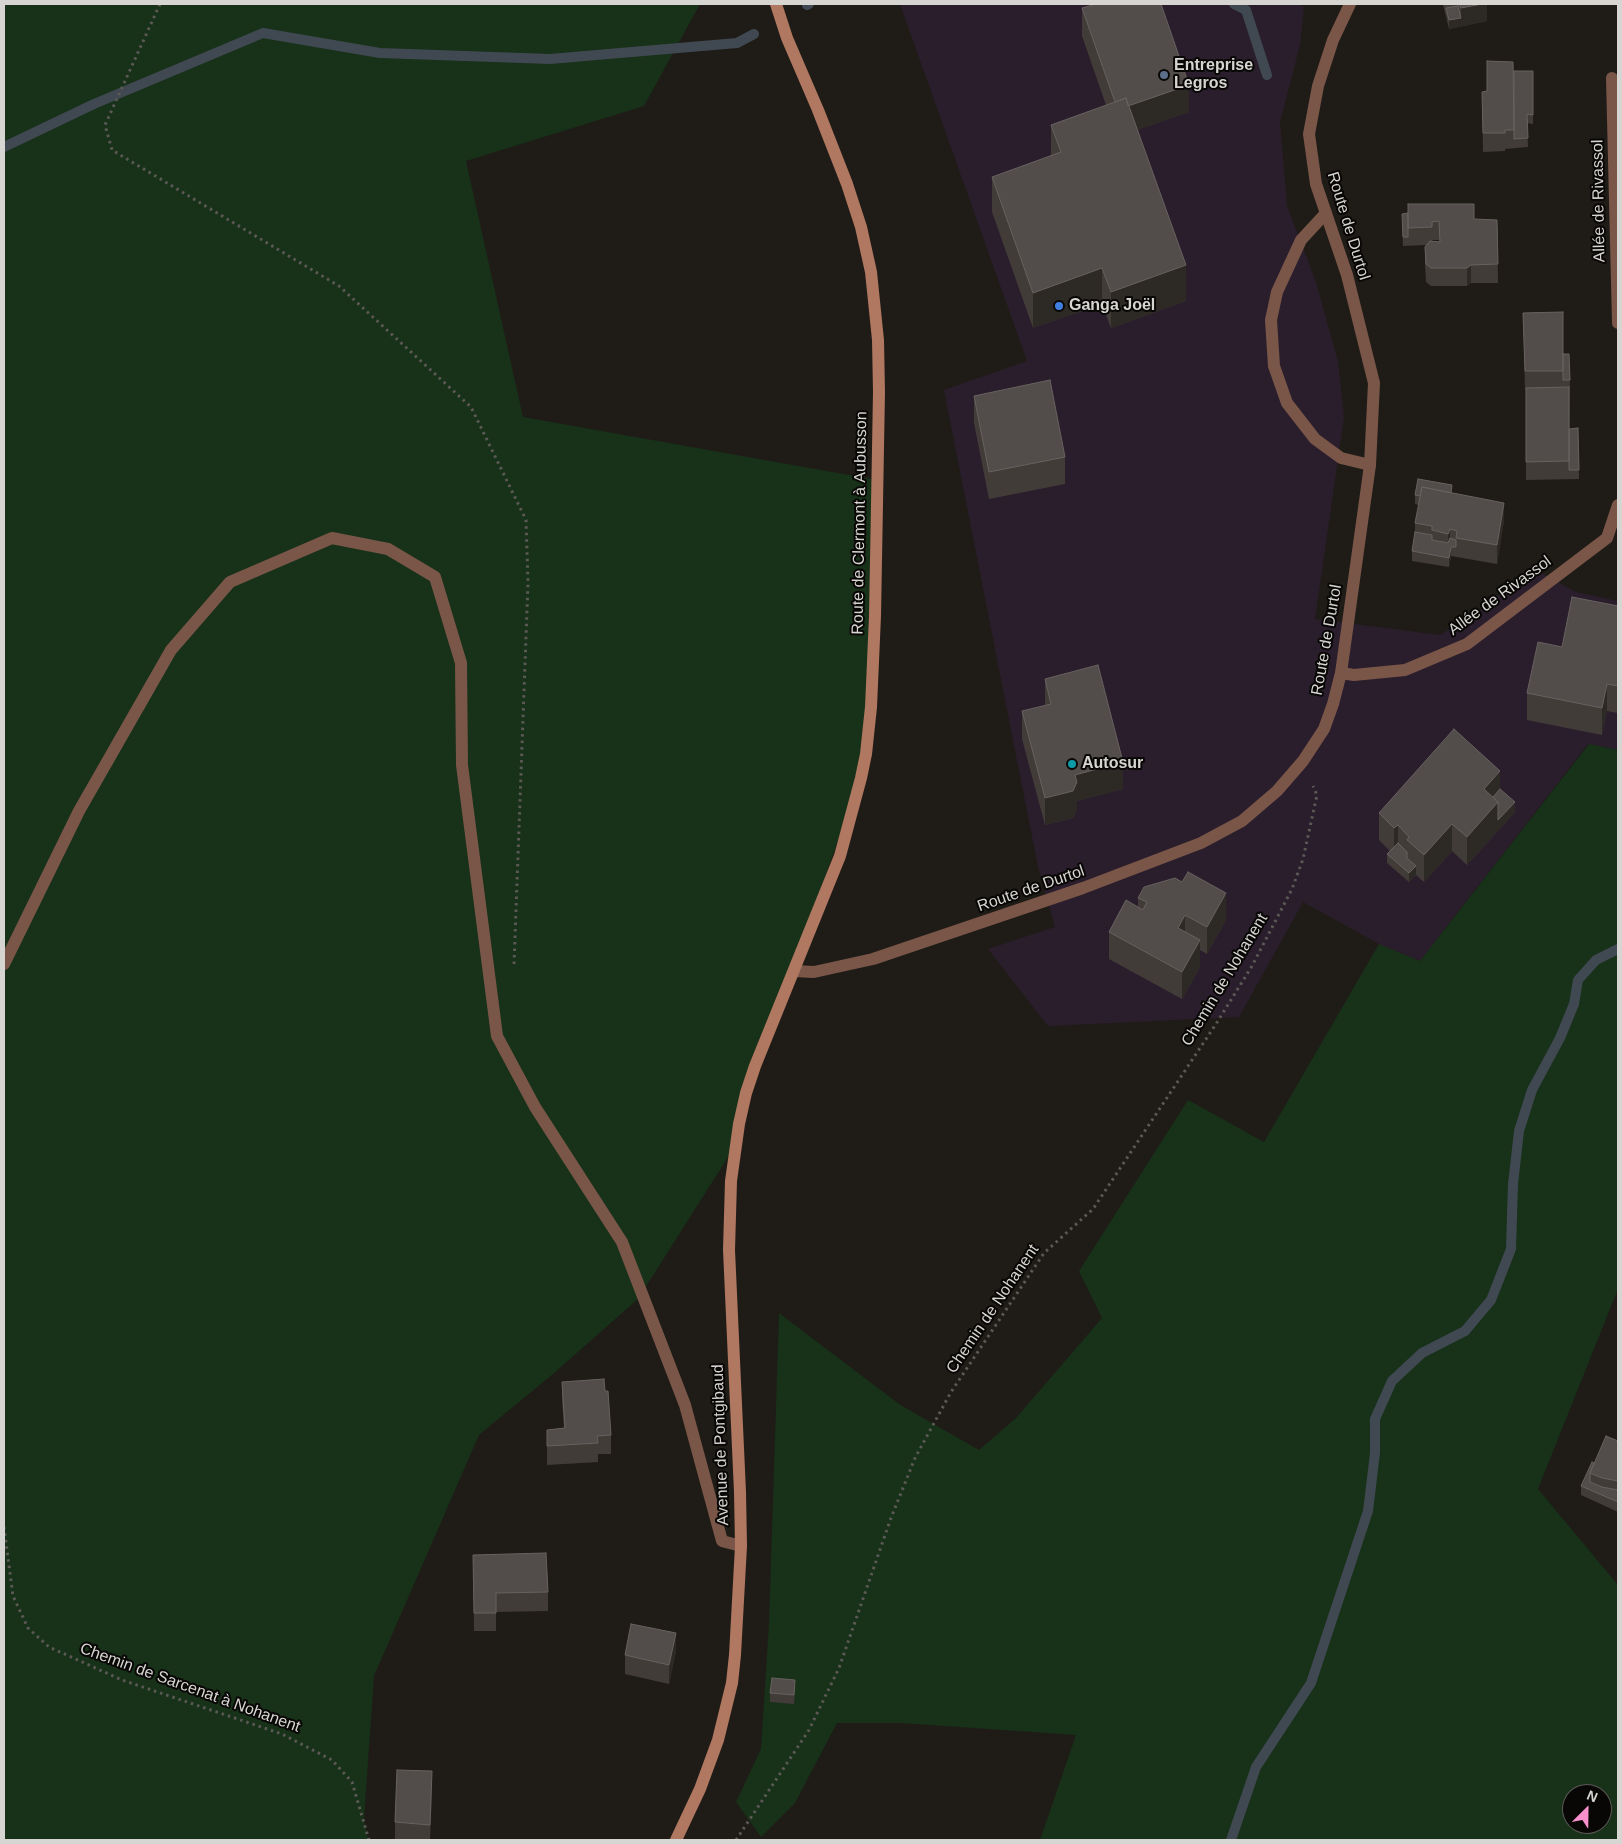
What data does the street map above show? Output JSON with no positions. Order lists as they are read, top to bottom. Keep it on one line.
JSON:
{"streets":{"main road":["Route de Clermont à Aubusson","Avenue de Pontgibaud"],"street":["Allée de Rivassol","Route de Durtol"],"path":["Chemin de Nohanent","Chemin de Sarcenat à Nohanent"]},"crossings":[["Allée de Rivassol","Route de Durtol"],["Route de Durtol","Route de Clermont à Aubusson"],["Route de Durtol","Chemin de Nohanent"],["Route de Clermont à Aubusson","Avenue de Pontgibaud"]],"places":["Entreprise Legros","Ganga Joël","Autosur"],"north":"top right"}
